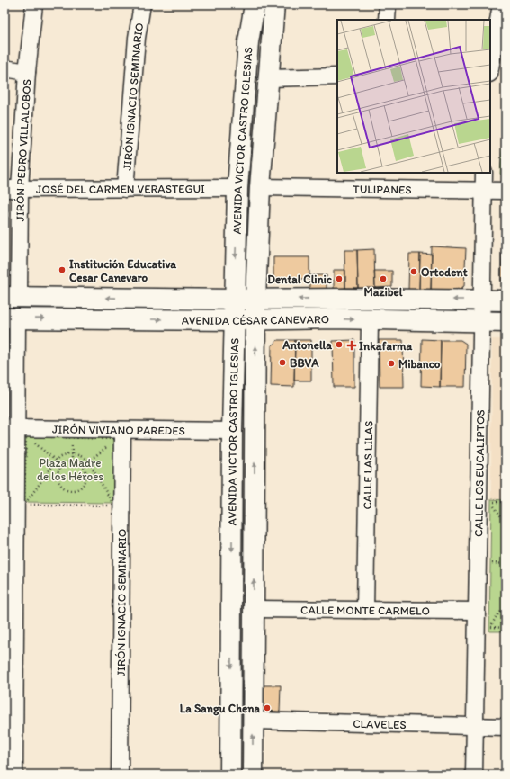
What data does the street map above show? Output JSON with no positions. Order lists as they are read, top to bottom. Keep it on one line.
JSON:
{"streets":{"street":["JIRÓN IGNACIO SEMINARIO","AVENIDA VICTOR CASTRO IGLESIAS","JIRÓN PEDRO VILLALOBOS","JOSÉ DEL CARMEN VERASTEGUI","TULIPANES","AVENIDA CÉSAR CANEVARO","JIRÓN VIVIANO PAREDES","CALLE LAS LILAS","CALLE LOS EUCALIPTOS","CALLE MONTE CARMELO","CLAVELES"]},"crossings":[["JIRÓN IGNACIO SEMINARIO","JOSÉ DEL CARMEN VERASTEGUI"],["JIRÓN IGNACIO SEMINARIO","JIRÓN VIVIANO PAREDES"],["AVENIDA VICTOR CASTRO IGLESIAS","JOSÉ DEL CARMEN VERASTEGUI"],["AVENIDA VICTOR CASTRO IGLESIAS","TULIPANES"],["AVENIDA VICTOR CASTRO IGLESIAS","AVENIDA CÉSAR CANEVARO"],["AVENIDA VICTOR CASTRO IGLESIAS","JIRÓN VIVIANO PAREDES"],["AVENIDA VICTOR CASTRO IGLESIAS","CALLE MONTE CARMELO"],["AVENIDA VICTOR CASTRO IGLESIAS","CLAVELES"],["JIRÓN PEDRO VILLALOBOS","JOSÉ DEL CARMEN VERASTEGUI"],["JIRÓN PEDRO VILLALOBOS","AVENIDA CÉSAR CANEVARO"],["TULIPANES","CALLE LOS EUCALIPTOS"],["AVENIDA CÉSAR CANEVARO","CALLE LAS LILAS"],["AVENIDA CÉSAR CANEVARO","CALLE LOS EUCALIPTOS"],["CALLE LAS LILAS","CALLE MONTE CARMELO"],["CALLE LOS EUCALIPTOS","CALLE MONTE CARMELO"],["CALLE LOS EUCALIPTOS","CLAVELES"]],"parks":["Plaza Madre de los Héroes"],"places":{"other":["Institución Educativa Cesar Canevaro","Ortodent","Dental Clinic","Mazibel","Antonella","BBVA","Mibanco","La Sangu Chena"],"health":["Inkafarma"]}}
